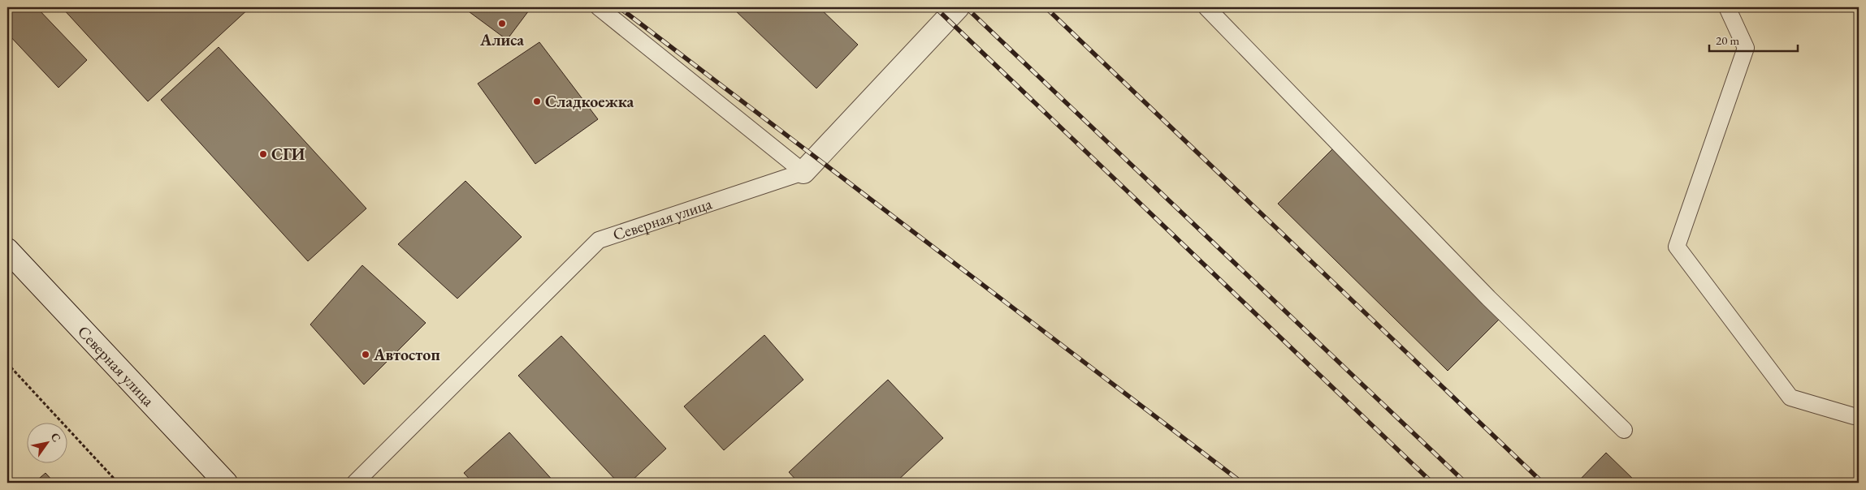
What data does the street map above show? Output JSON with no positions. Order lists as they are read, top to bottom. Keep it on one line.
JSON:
{"streets":{"main road":["Северная улица"]},"places":["Алиса","Сладкоежка","СГИ","Автостоп"],"scale_bar":"20 m","north":"top right"}
